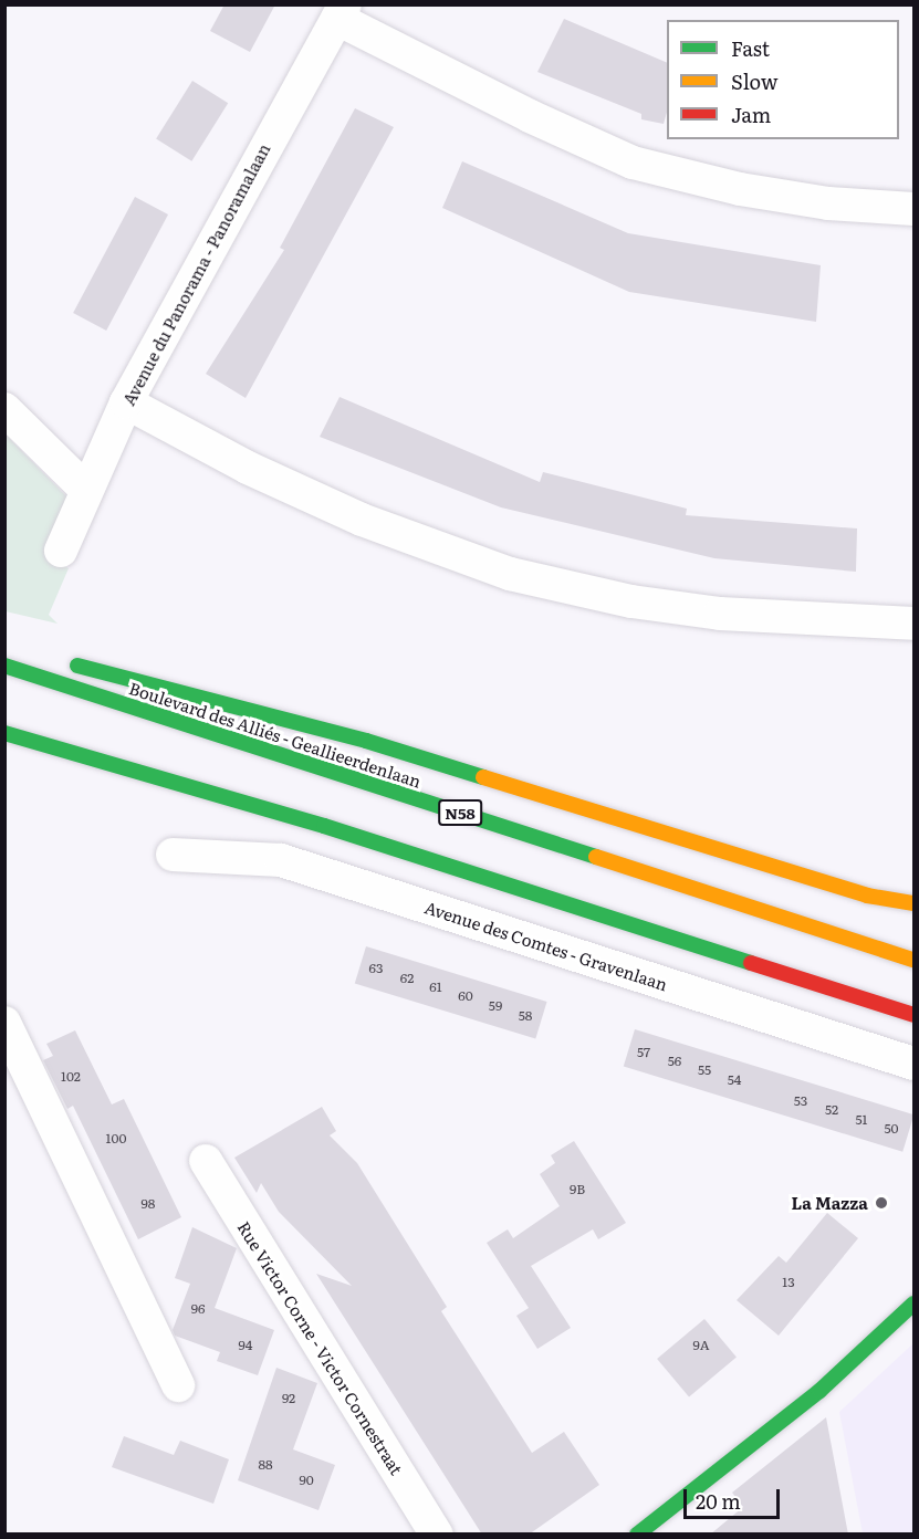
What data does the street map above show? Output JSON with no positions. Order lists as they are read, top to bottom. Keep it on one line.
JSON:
{"streets":{"main road":["Boulevard des Alliés - Geallieerdenlaan","N58"],"street":["Avenue du Panorama - Panoramalaan","Avenue des Comtes - Gravenlaan","Rue Victor Corne - Victor Cornestraat"]},"places":["La Mazza"],"house_numbers":["63","62","61","60","59","58","57","56","55","102","54","53","52","51","50","100","9B","98","13","96","94","9A","92","88","90"],"legend":["Fast","Slow","Jam"],"scale_bar":"20 m"}
